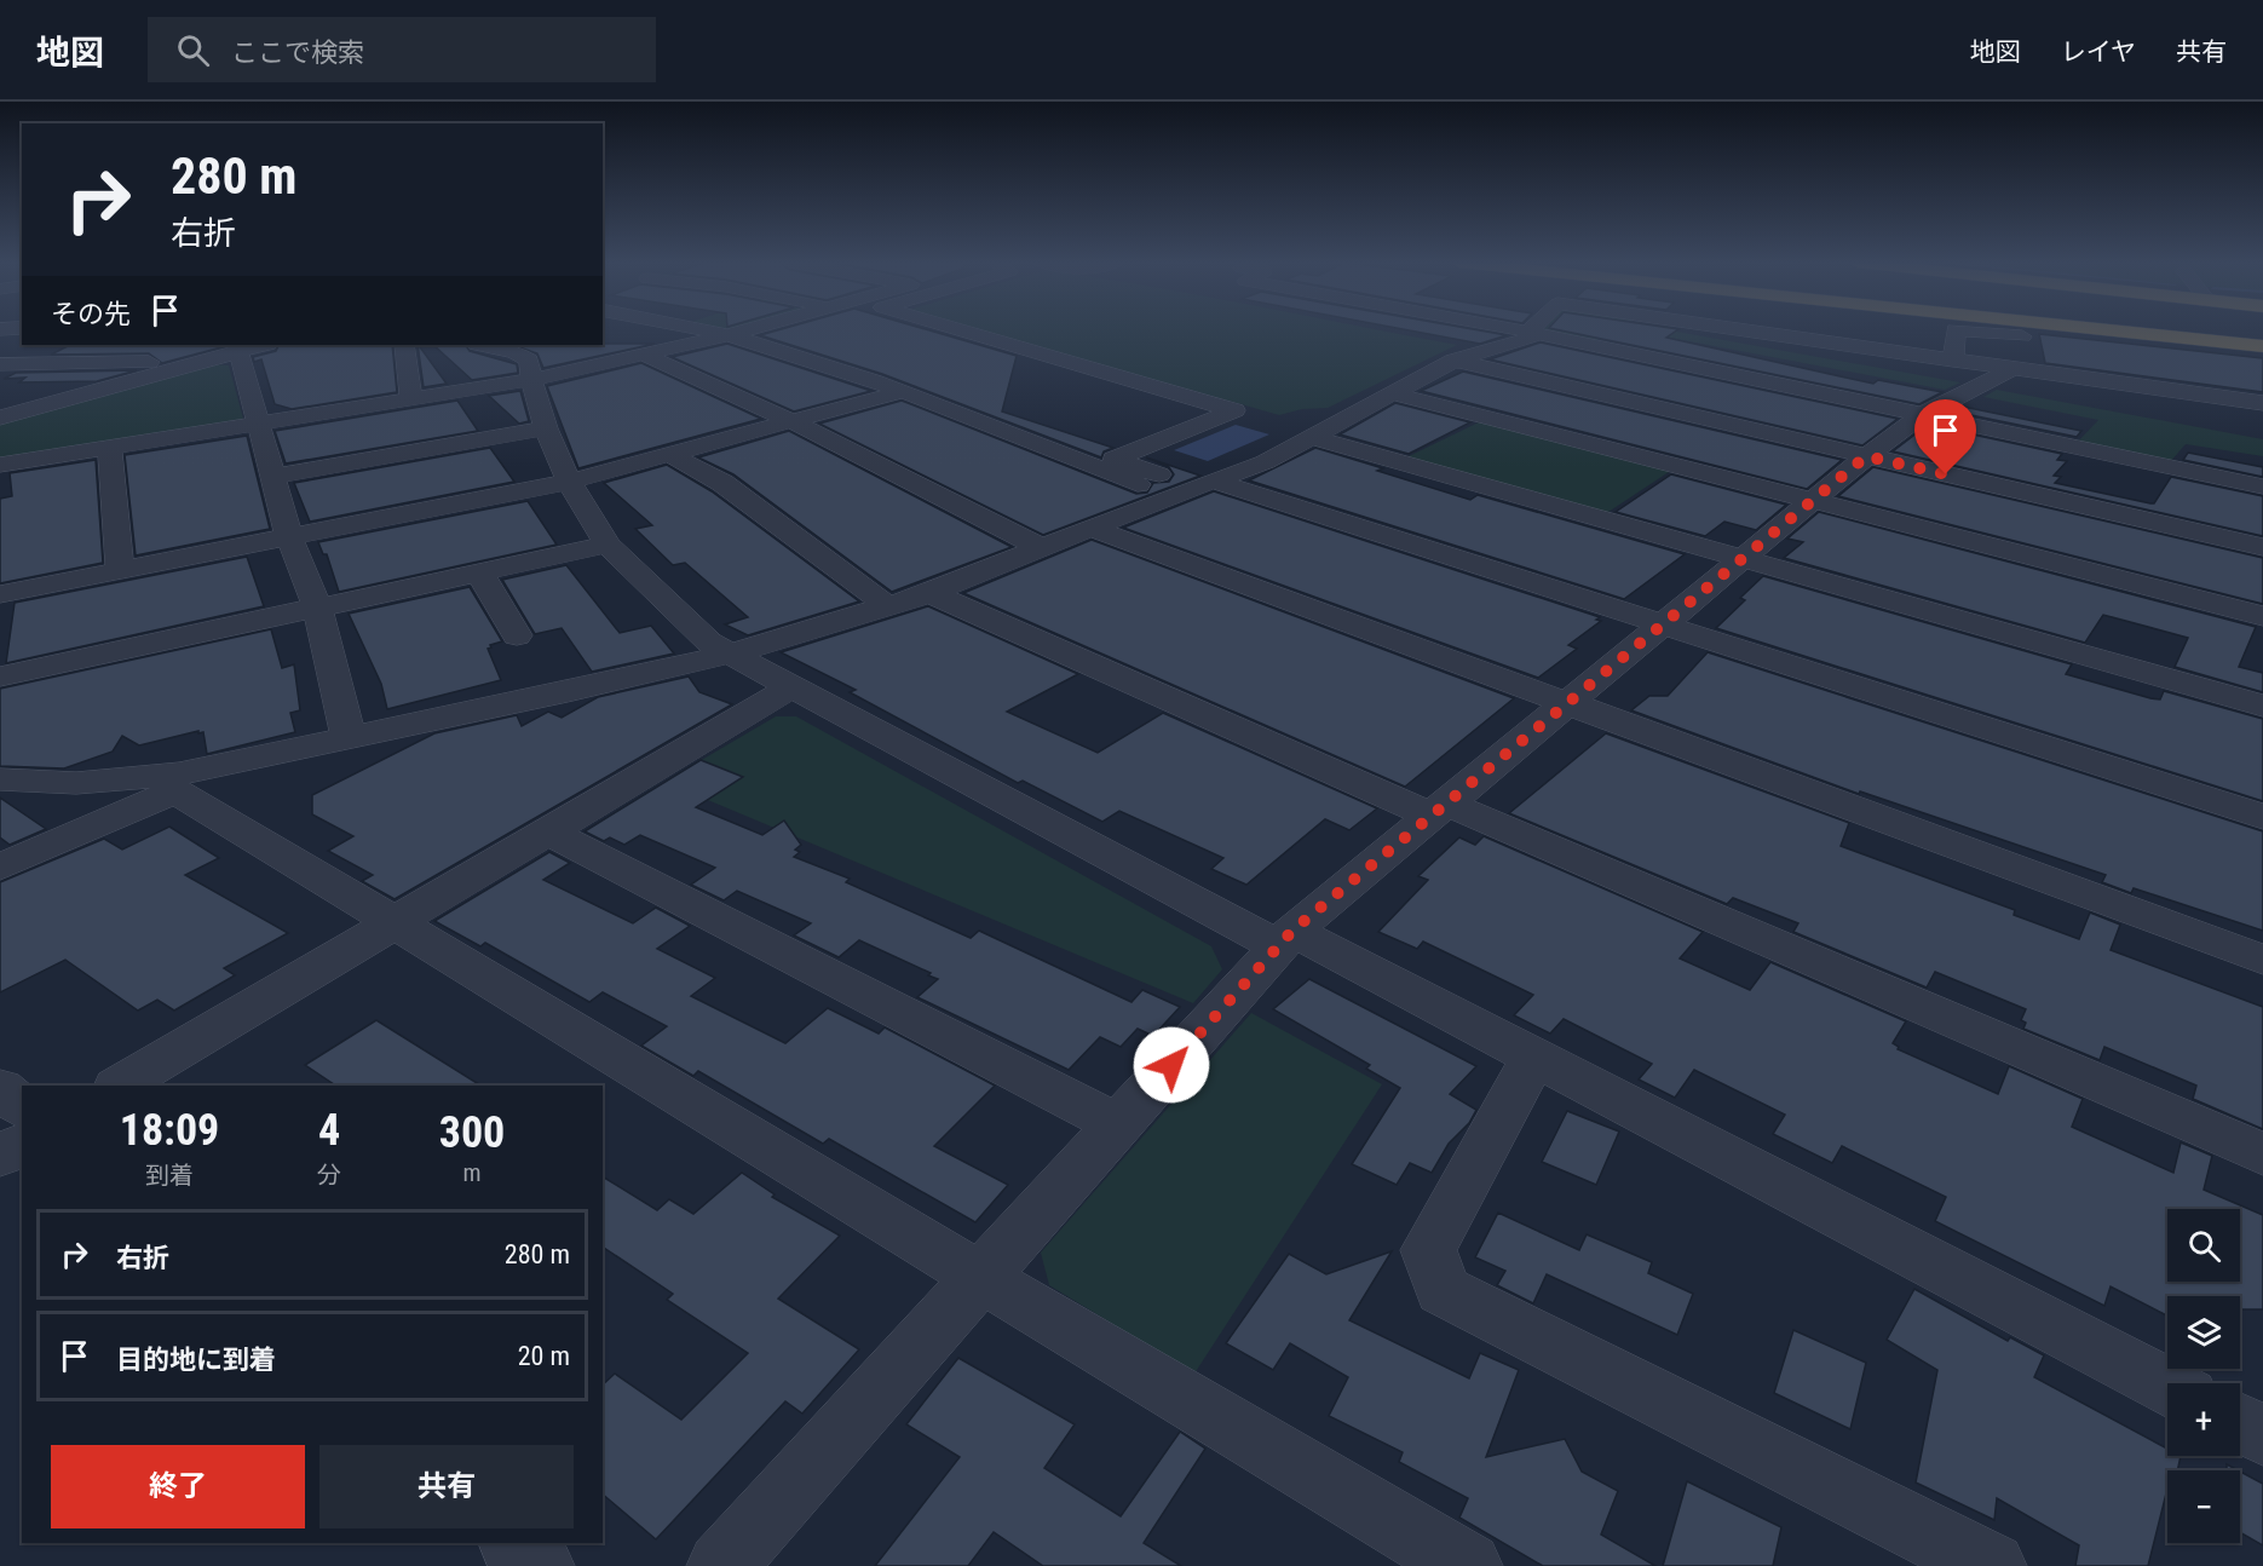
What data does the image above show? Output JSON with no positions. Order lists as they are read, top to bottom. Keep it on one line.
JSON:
{"page":{"header":"地図","search":"ここで検索","nav":["地図","レイヤ","共有"],"turn":["280 m","右折"],"then":"その先","eta":["18:09","到着","4","分","300","m"],"map_buttons":["+","−"],"list":[{"name":"右折","value":"280 m"},{"name":"目的地に到着","value":"20 m"}],"buttons":["終了","共有"]}}
